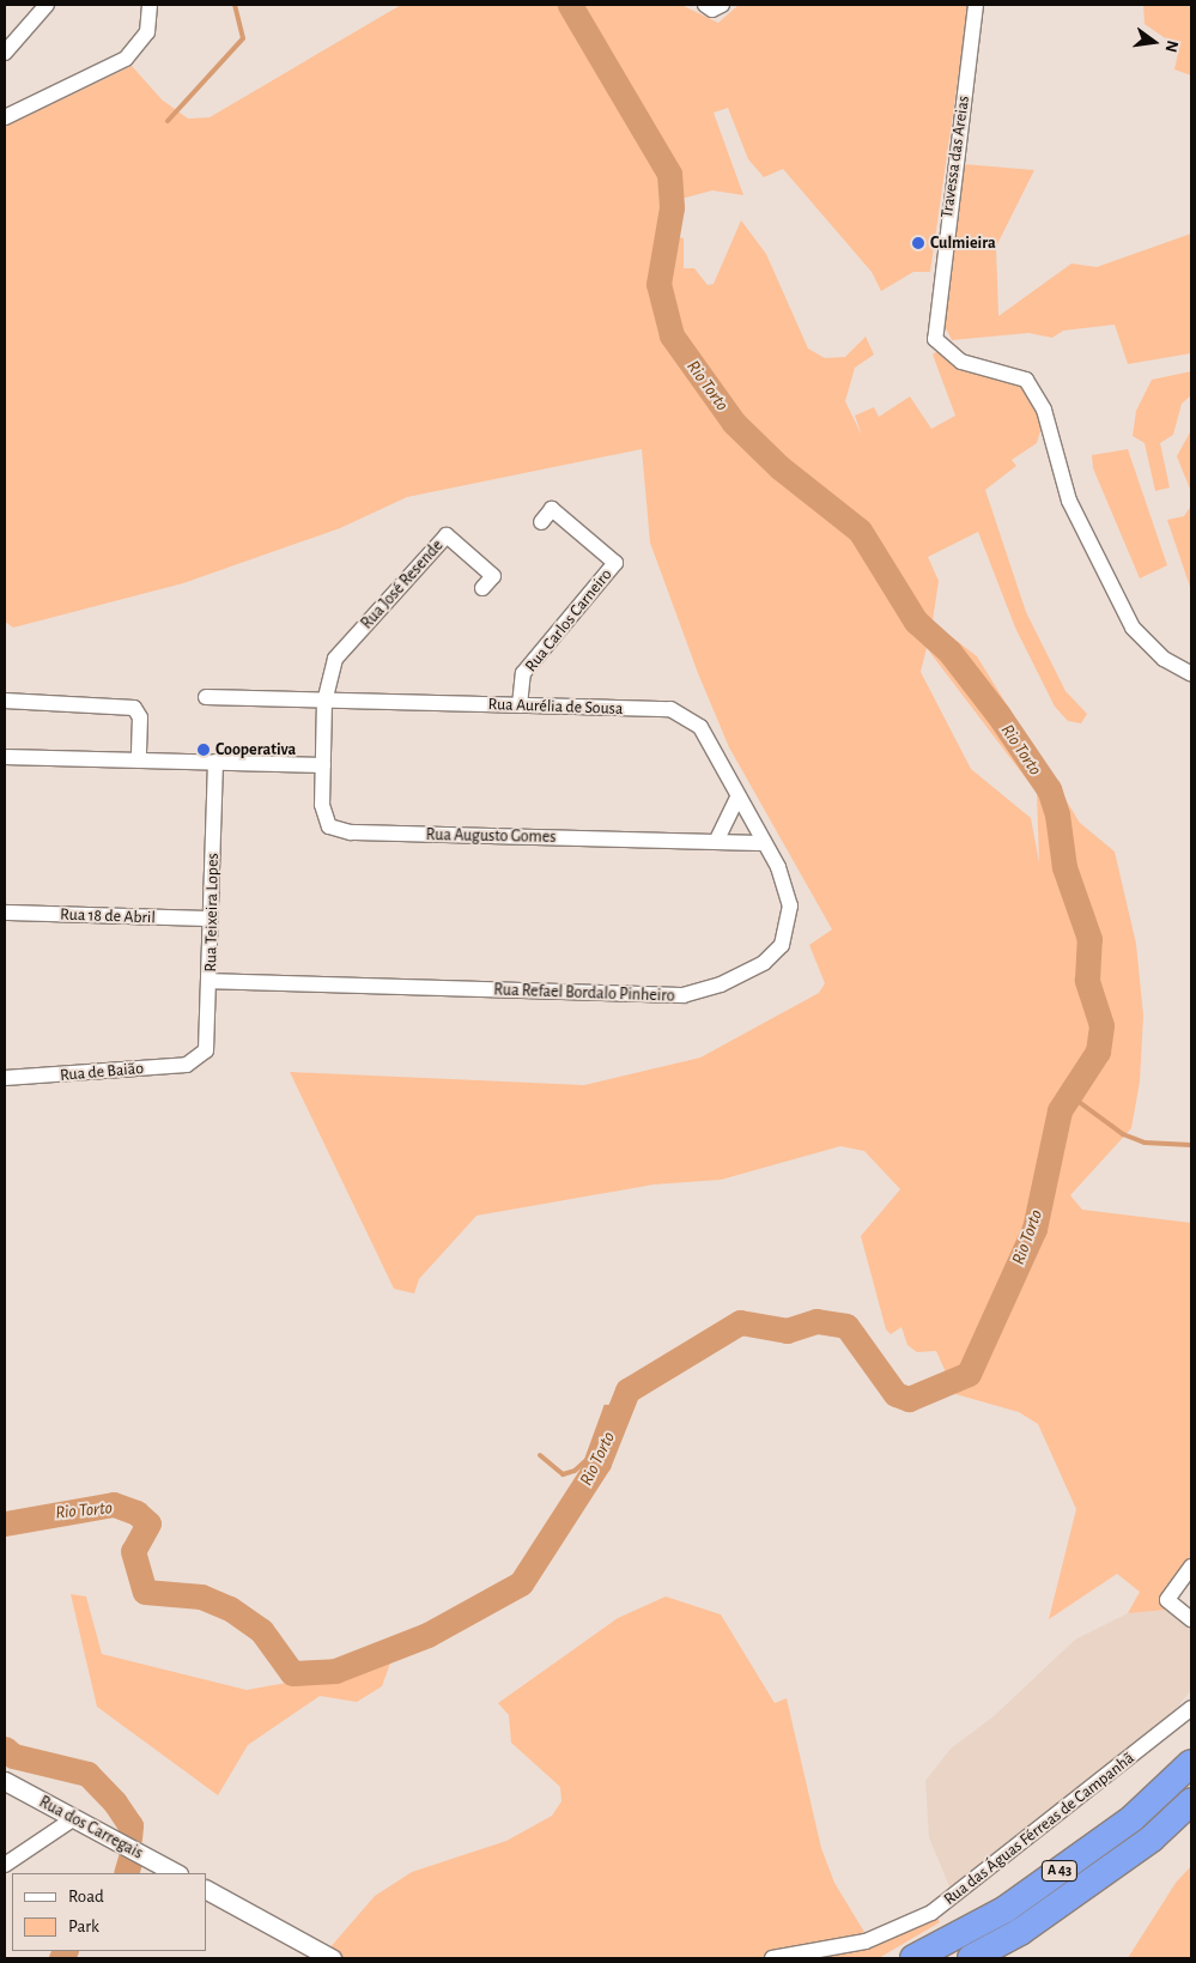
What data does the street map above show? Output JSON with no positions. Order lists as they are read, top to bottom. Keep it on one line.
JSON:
{"streets":{"highway":["A 43"],"street":["Travessa das Areias","Rua José Resende","Rua Carlos Carneiro","Rua Aurélia de Sousa","Rua Augusto Gomes","Rua Teixeira Lopes","Rua 18 de Abril","Rua Refael Bordalo Pinheiro","Rua de Baião","Rua dos Carregais","Rua das Águas Férreas de Campanhã"]},"crossings":[["Rua José Resende","Rua Aurélia de Sousa"],["Rua Carlos Carneiro","Rua Aurélia de Sousa"],["Rua Aurélia de Sousa","Rua Refael Bordalo Pinheiro"],["Rua Augusto Gomes","Rua Refael Bordalo Pinheiro"],["Rua Teixeira Lopes","Rua 18 de Abril"],["Rua Teixeira Lopes","Rua Refael Bordalo Pinheiro"],["Rua Teixeira Lopes","Rua de Baião"]],"water":["Rio Torto"],"places":["Culmieira","Cooperativa"],"legend":["Road","Park"],"north":"right"}
